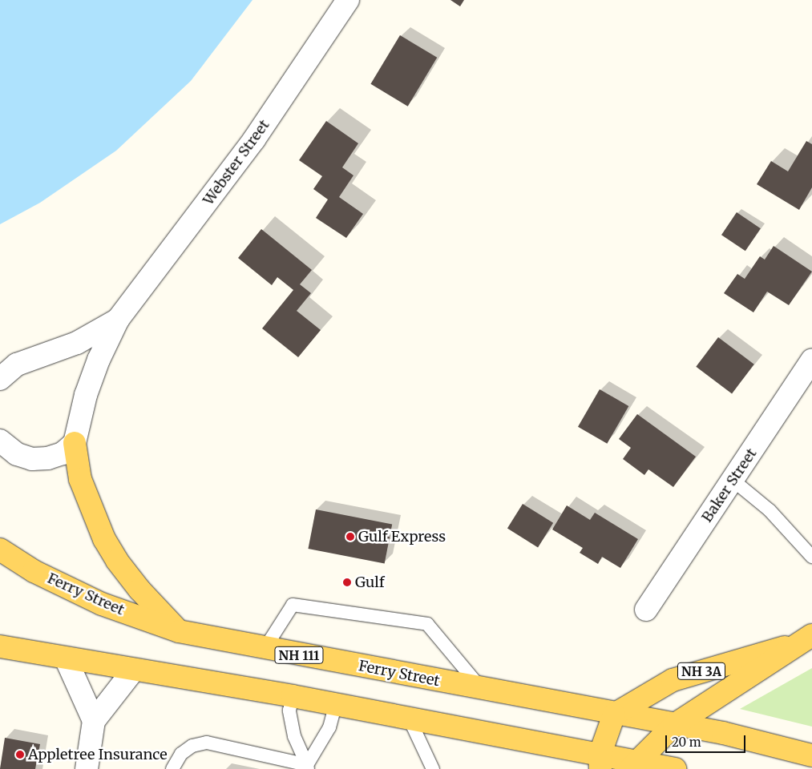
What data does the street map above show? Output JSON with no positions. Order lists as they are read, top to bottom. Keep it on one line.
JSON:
{"streets":{"main road":["Ferry Street","NH 111","NH 3A"],"street":["Webster Street","Baker Street"]},"crossings":[["Ferry Street","NH 3A"]],"places":["Gulf Express","Gulf","Appletree Insurance"],"scale_bar":"20 m"}
